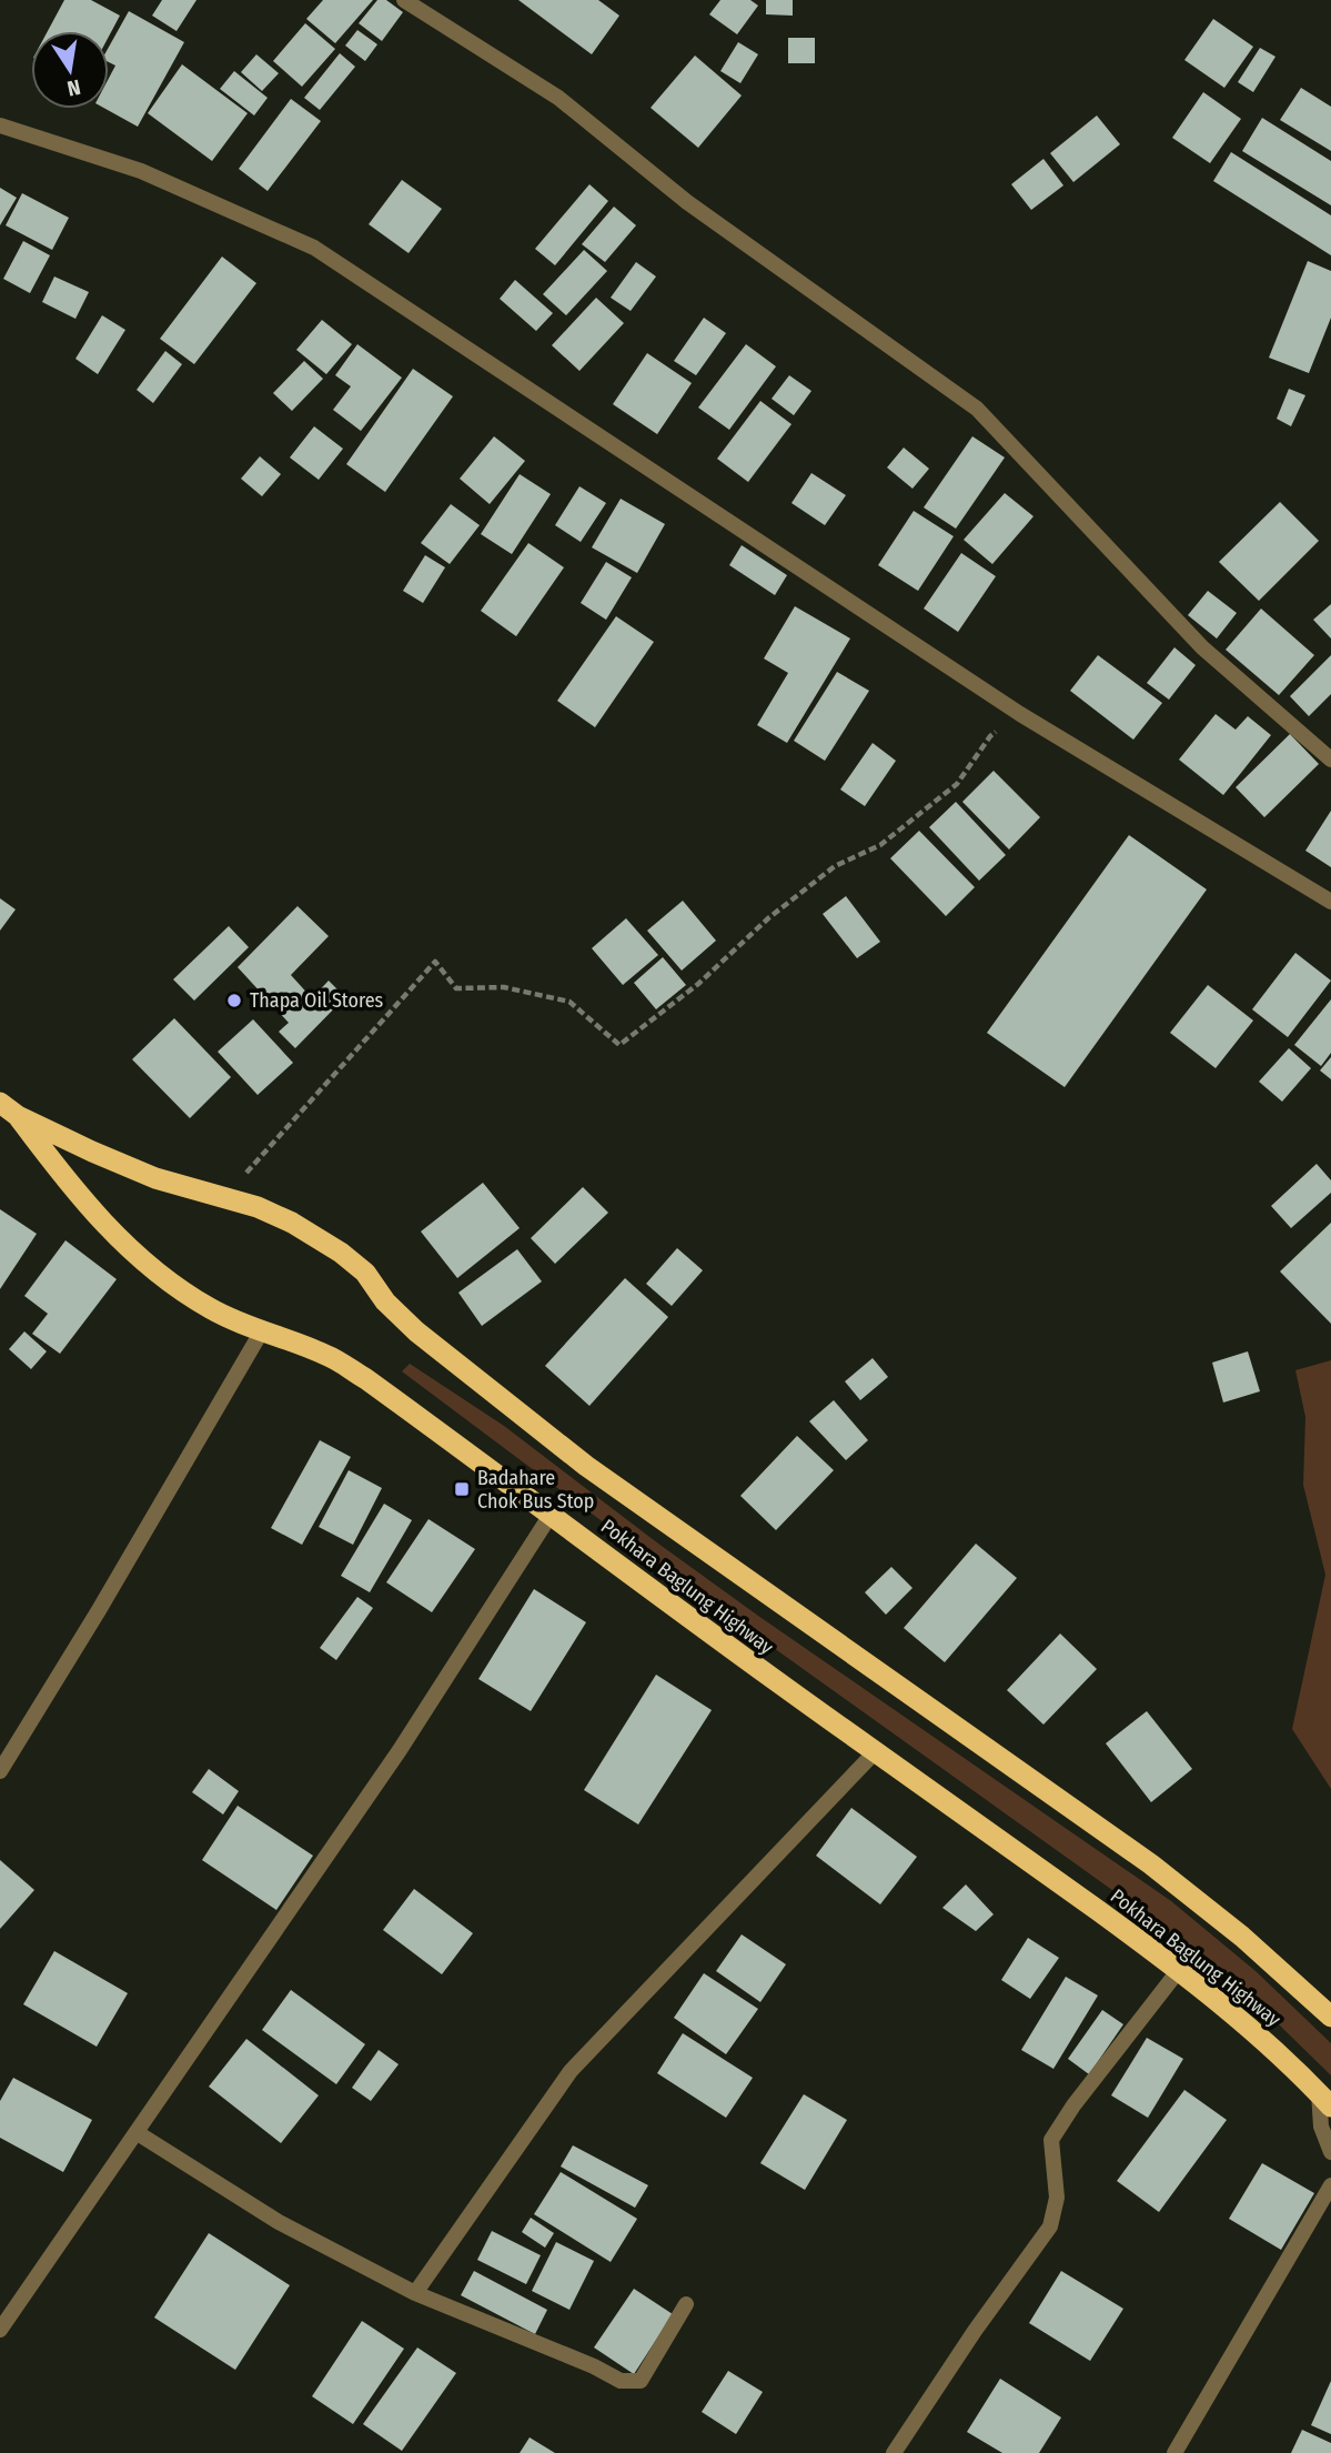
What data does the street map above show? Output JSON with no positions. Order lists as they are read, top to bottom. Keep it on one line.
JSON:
{"streets":{"highway":["Pokhara Baglung Highway"]},"places":{"other":["Thapa Oil Stores"],"transit":["Badahare Chok Bus Stop"]},"north":"bottom"}
